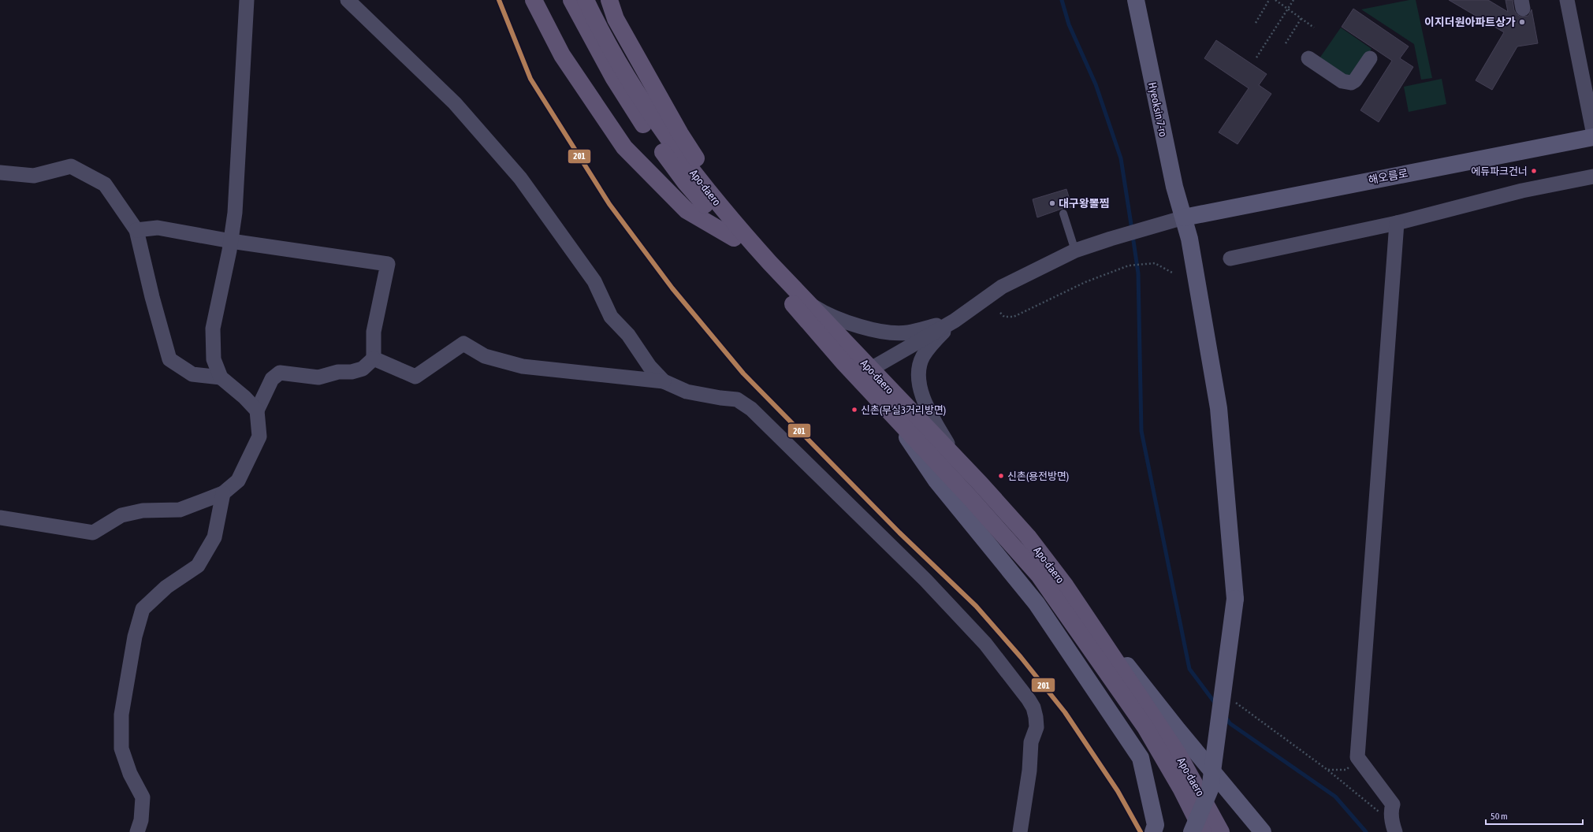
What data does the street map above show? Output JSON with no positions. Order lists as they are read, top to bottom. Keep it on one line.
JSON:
{"streets":{"main road":["Apo-daero"],"street":["Hyeoksin 7-ro","해오름로"]},"crossings":[["Hyeoksin 7-ro","해오름로"]],"places":["이지더원아파트상가","에듀파크건너","대구왕뽈찜","신촌(무실3거리방면)","신촌(용전방면)"],"lines":["transit line 201"],"scale_bar":"50 m"}
